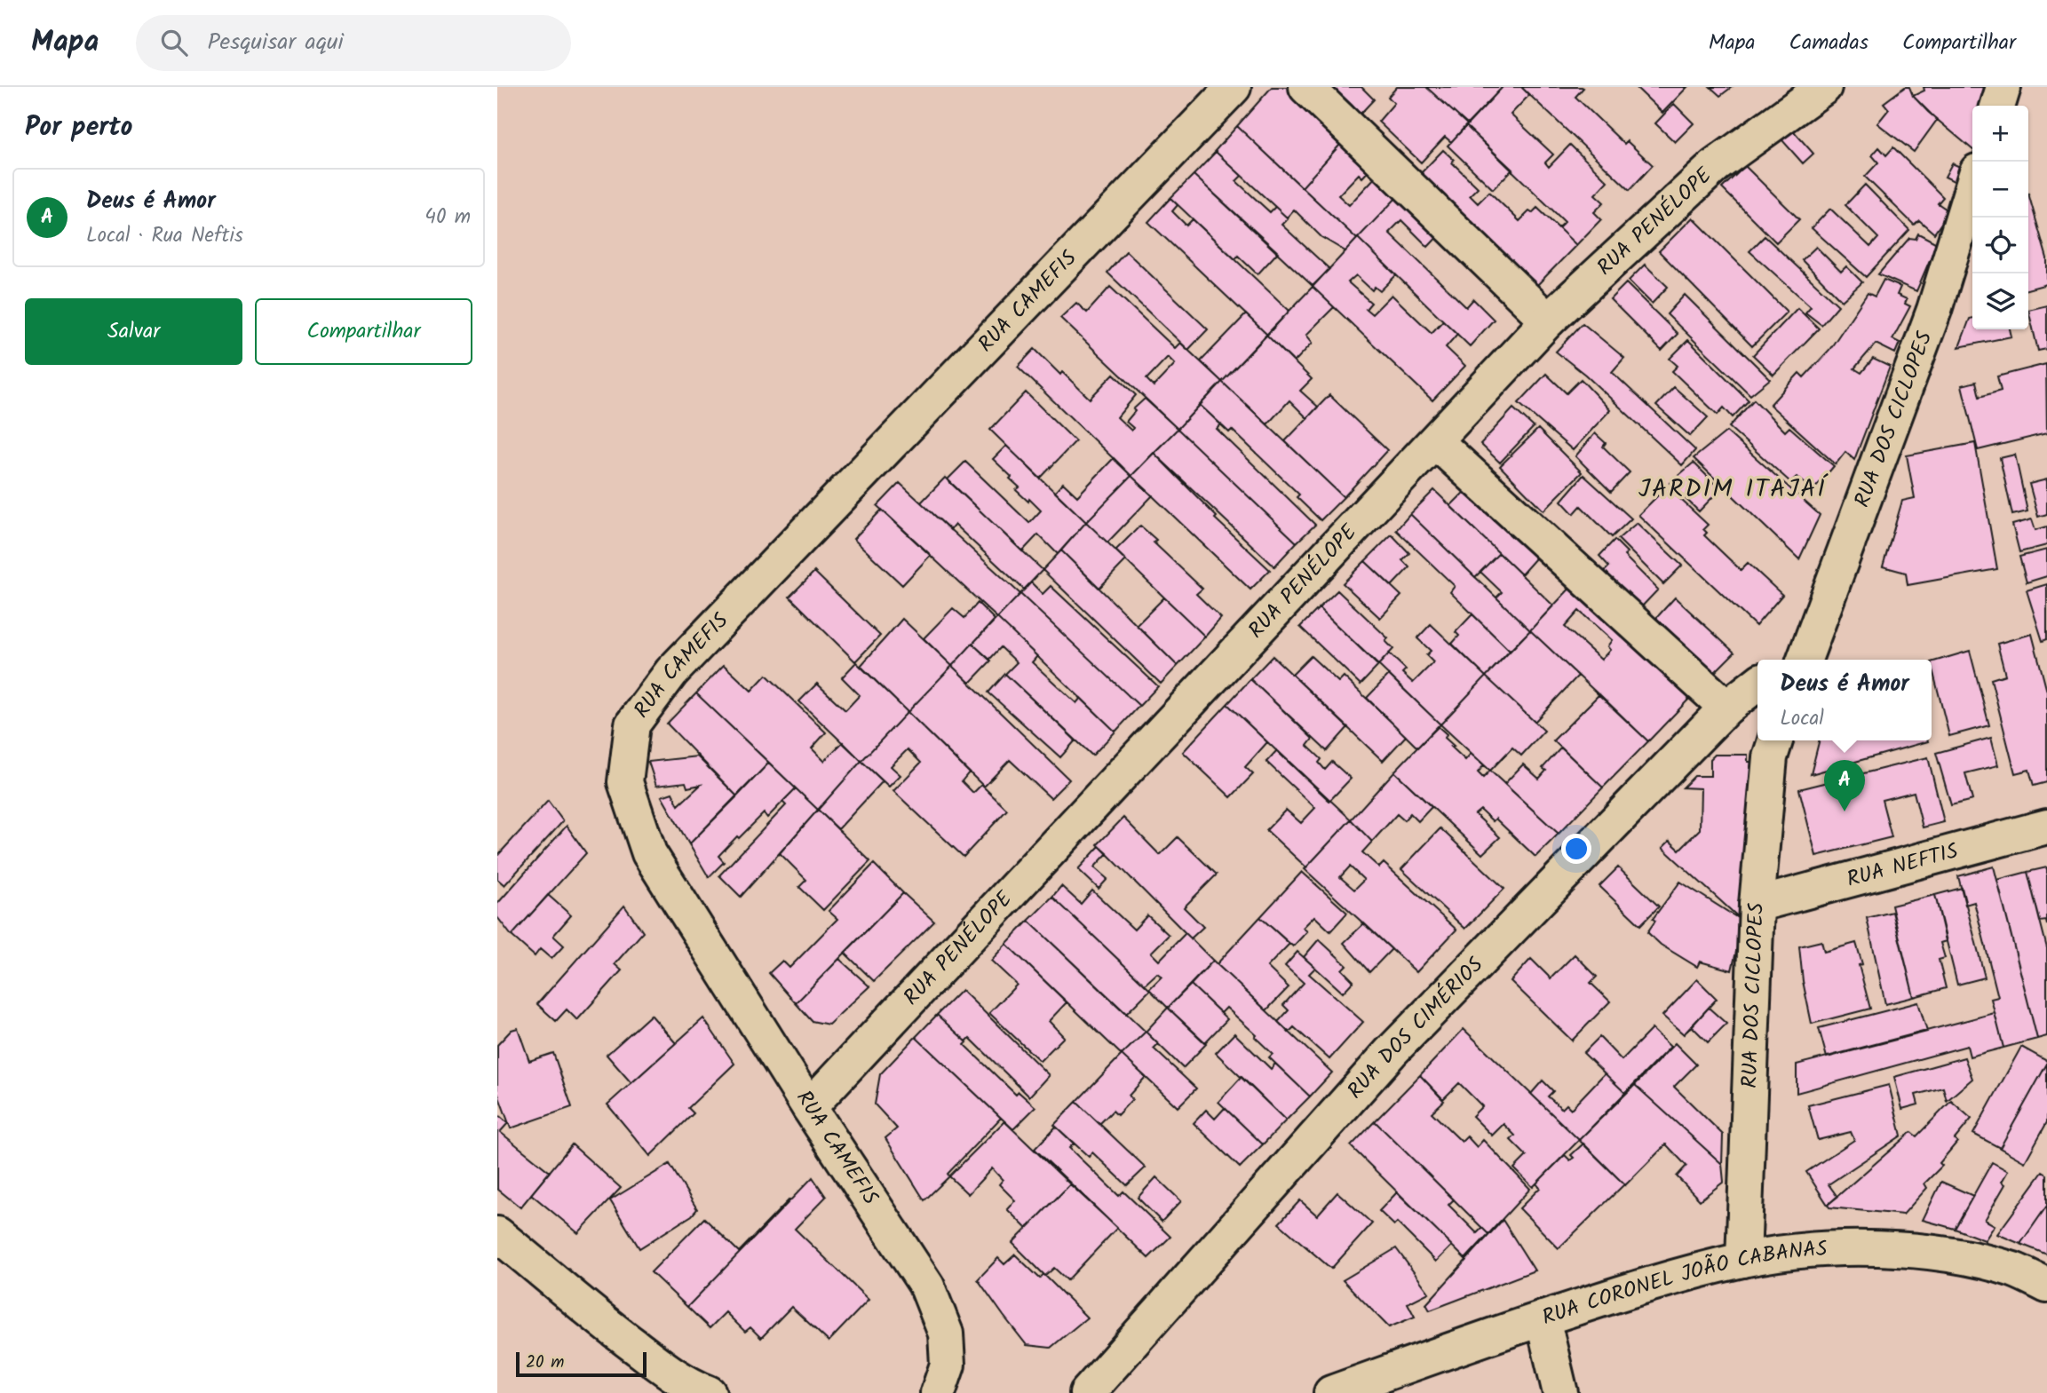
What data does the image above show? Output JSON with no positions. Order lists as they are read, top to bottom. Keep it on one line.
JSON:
{"streets":{"street":["RUA PENÉLOPE","RUA CAMEFIS","RUA DOS CICLOPES","RUA NEFTIS","RUA DOS CIMÉRIOS","RUA CORONEL JOÃO CABANAS"]},"crossings":[["RUA PENÉLOPE","RUA CAMEFIS"],["RUA DOS CICLOPES","RUA NEFTIS"],["RUA DOS CICLOPES","RUA CORONEL JOÃO CABANAS"]],"districts":["JARDIM ITAJAÍ"],"scale_bar":"20 m","page":{"header":"Mapa","search":"Pesquisar aqui","nav":["Mapa","Camadas","Compartilhar"],"heading":"Por perto","map_buttons":["+","−"],"list":[{"mark":"A","name":"Deus é Amor","note":"Local · Rua Neftis","value":"40 m"}],"buttons":["Salvar","Compartilhar"],"popup":["Deus é Amor","Local"],"pins":"A","scale":"20 m"}}
